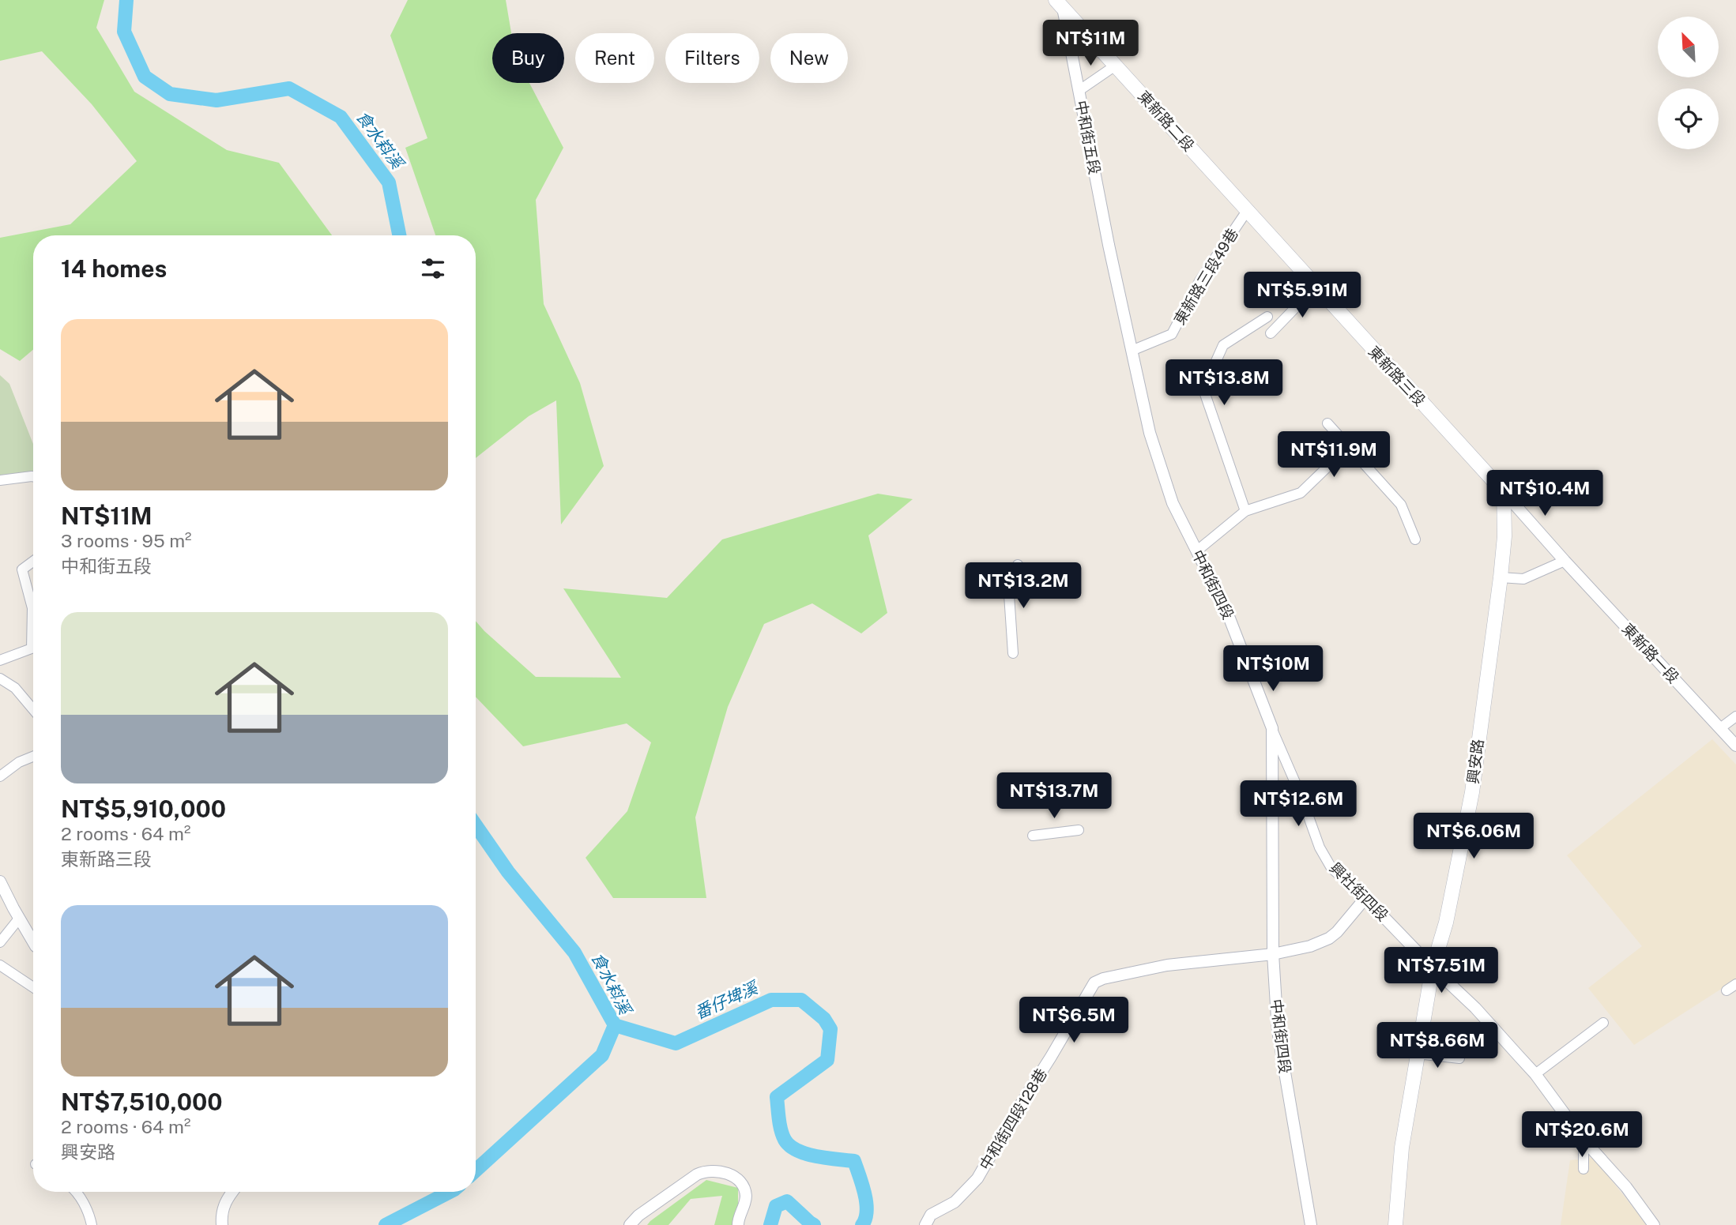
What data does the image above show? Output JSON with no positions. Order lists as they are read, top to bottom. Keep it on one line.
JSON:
{"streets":{"main road":["東新路二段","東新路三段","興安路"],"street":["中和街五段","東新路三段49巷","中和街四段","東新路一段","興社街四段","中和街四段128巷"]},"crossings":[["東新路二段","中和街五段"],["東新路二段","東新路三段49巷"],["東新路二段","東新路三段"],["中和街五段","中和街四段"],["東新路三段49巷","東新路三段"],["東新路三段49巷","中和街四段"],["東新路三段","興安路"],["中和街四段","興社街四段"],["中和街四段","中和街四段128巷"],["興安路","興社街四段"],["興社街四段","中和街四段128巷"]],"water":["食水嵙溪","番仔埤溪"],"north":"top left","page":{"price":["NT$11M","NT$5.91M","NT$13.8M","NT$11.9M","NT$10.4M","NT$13.2M","NT$10M","NT$13.7M","NT$12.6M","NT$6.06M","NT$7.51M","NT$6.5M","NT$8.66M","NT$20.6M"],"chip":["Buy","Rent","Filters","New"],"heading":"14 homes","list":[{"name":"NT$11M","note":"3 rooms · 95 m² · 中和街五段"},{"name":"NT$5,910,000","note":"2 rooms · 64 m² · 東新路三段"},{"name":"NT$7,510,000","note":"2 rooms · 64 m² · 興安路"}]}}
